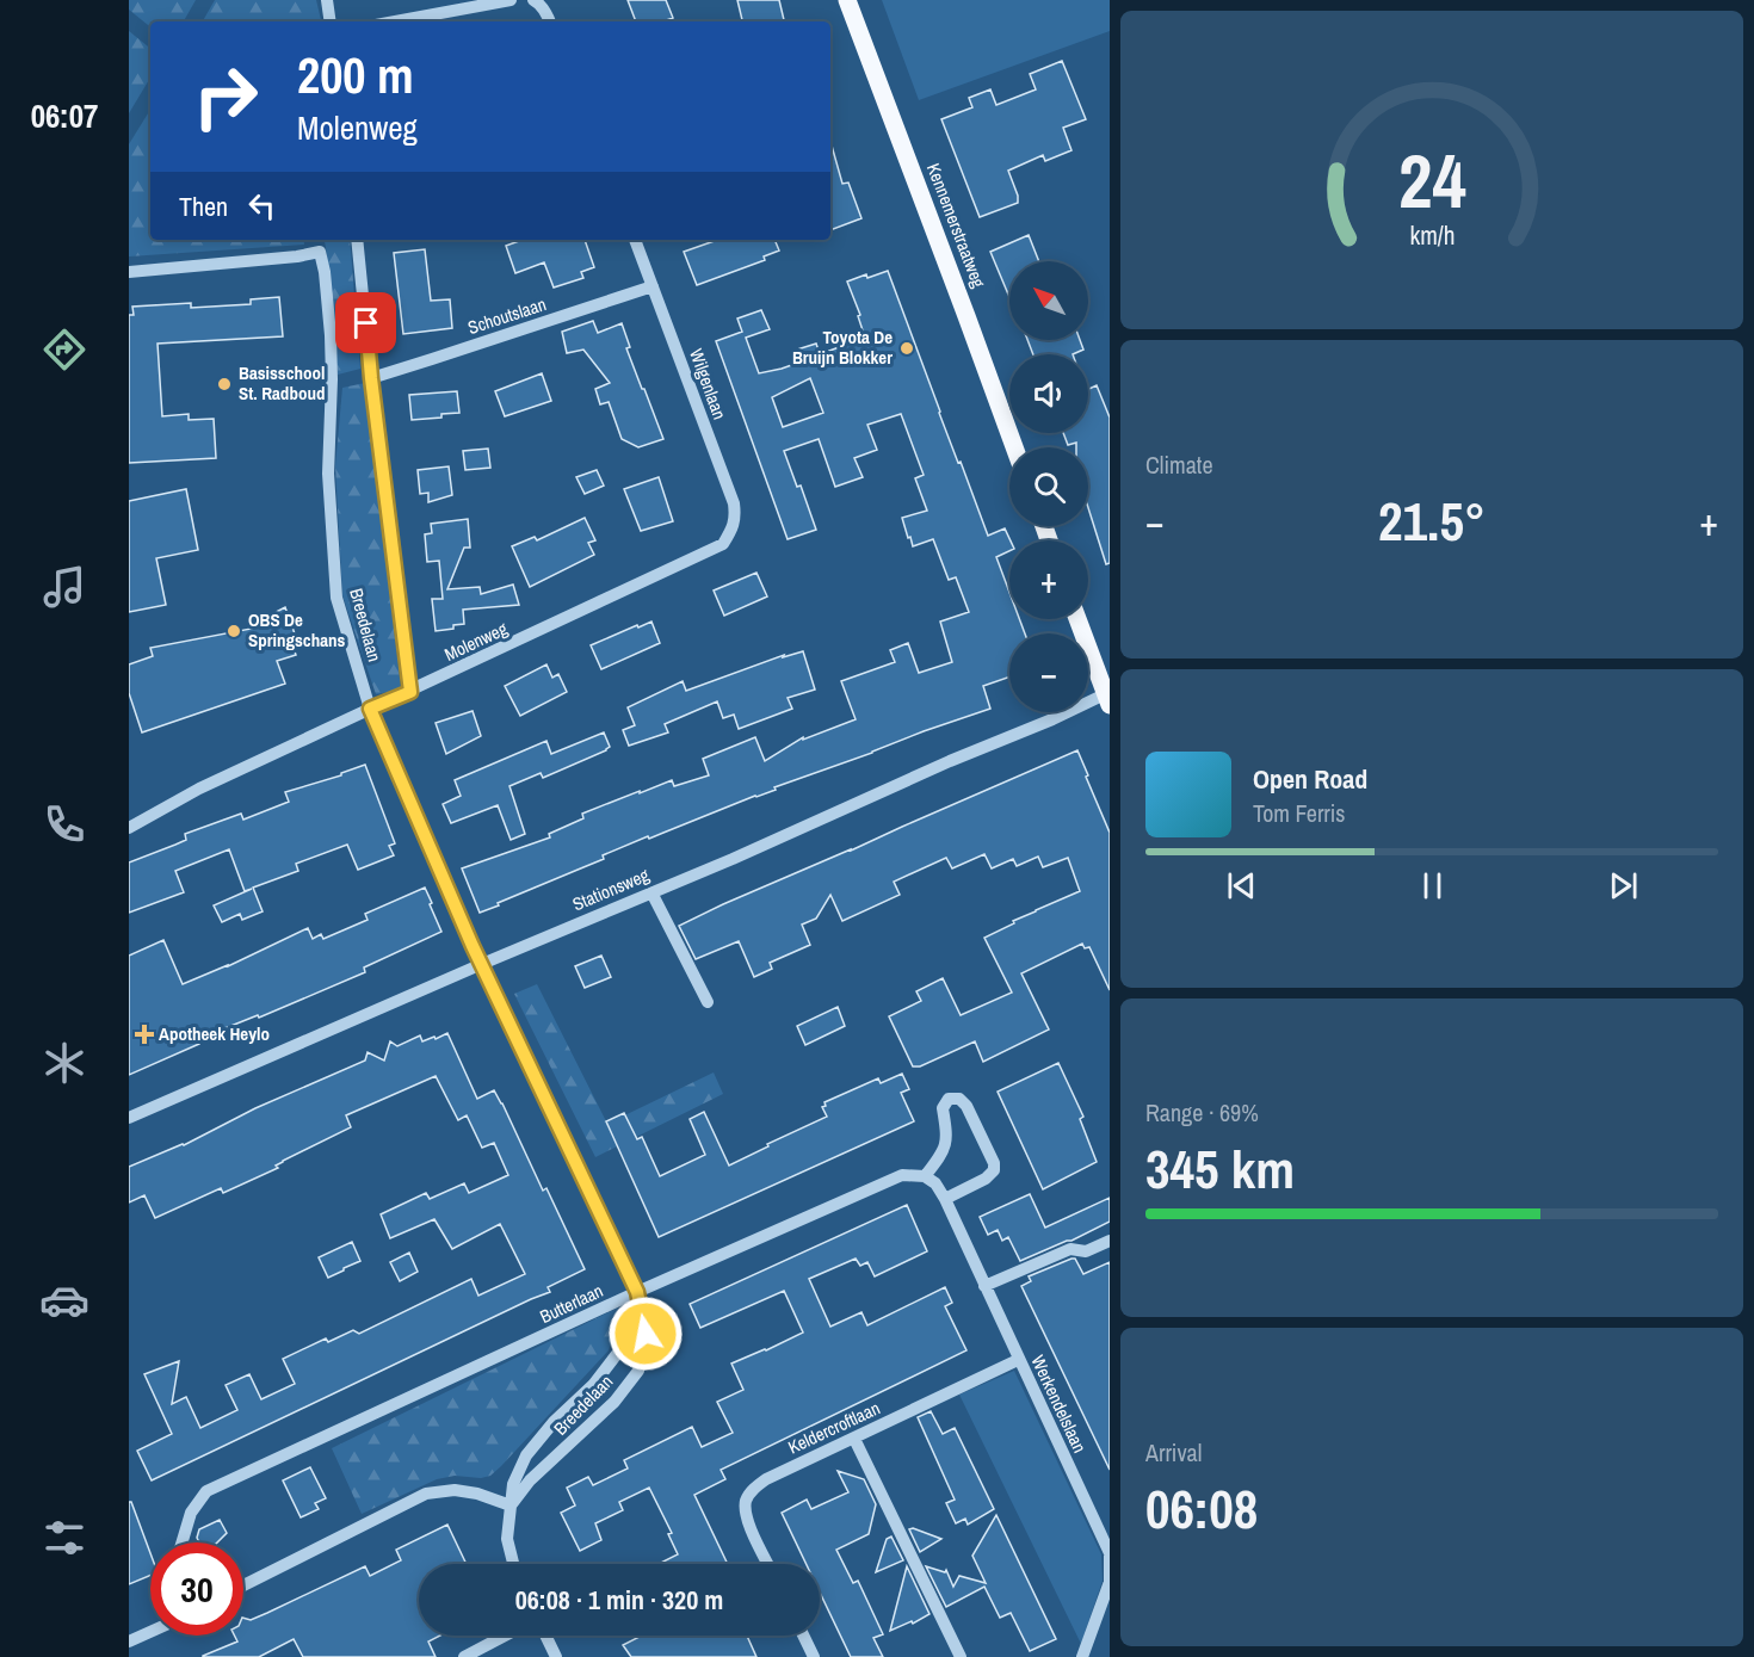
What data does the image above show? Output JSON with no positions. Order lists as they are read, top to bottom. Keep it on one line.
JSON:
{"streets":{"main road":["Kennemerstraatweg"],"street":["Schoutslaan","Wilgenlaan","Breedelaan","Molenweg","Stationsweg","Butterlaan","Werkendelslaan","Keldercroftlaan"]},"crossings":[["Schoutslaan","Wilgenlaan"],["Schoutslaan","Breedelaan"],["Wilgenlaan","Molenweg"],["Breedelaan","Molenweg"],["Breedelaan","Stationsweg"],["Breedelaan","Butterlaan"],["Butterlaan","Werkendelslaan"],["Werkendelslaan","Keldercroftlaan"]],"places":{"other":["Toyota De Bruijn Blokker","Basisschool St. Radboud","OBS De Springschans"],"health":["Apotheek Heylo"]},"north":"top left","page":{"tabs":"06:07","turn":["200 m","Molenweg"],"then":"Then","map_buttons":["+","−"],"tile":["Climate",["Range · 69%","345 km"],["Arrival","06:08"]],"heat":["−","21.5°","+"],"song":["Open Road","Tom Ferris"],"limit":"30","trip":"06:08 · 1 min · 320 m","gauge":["24","km/h"]}}
